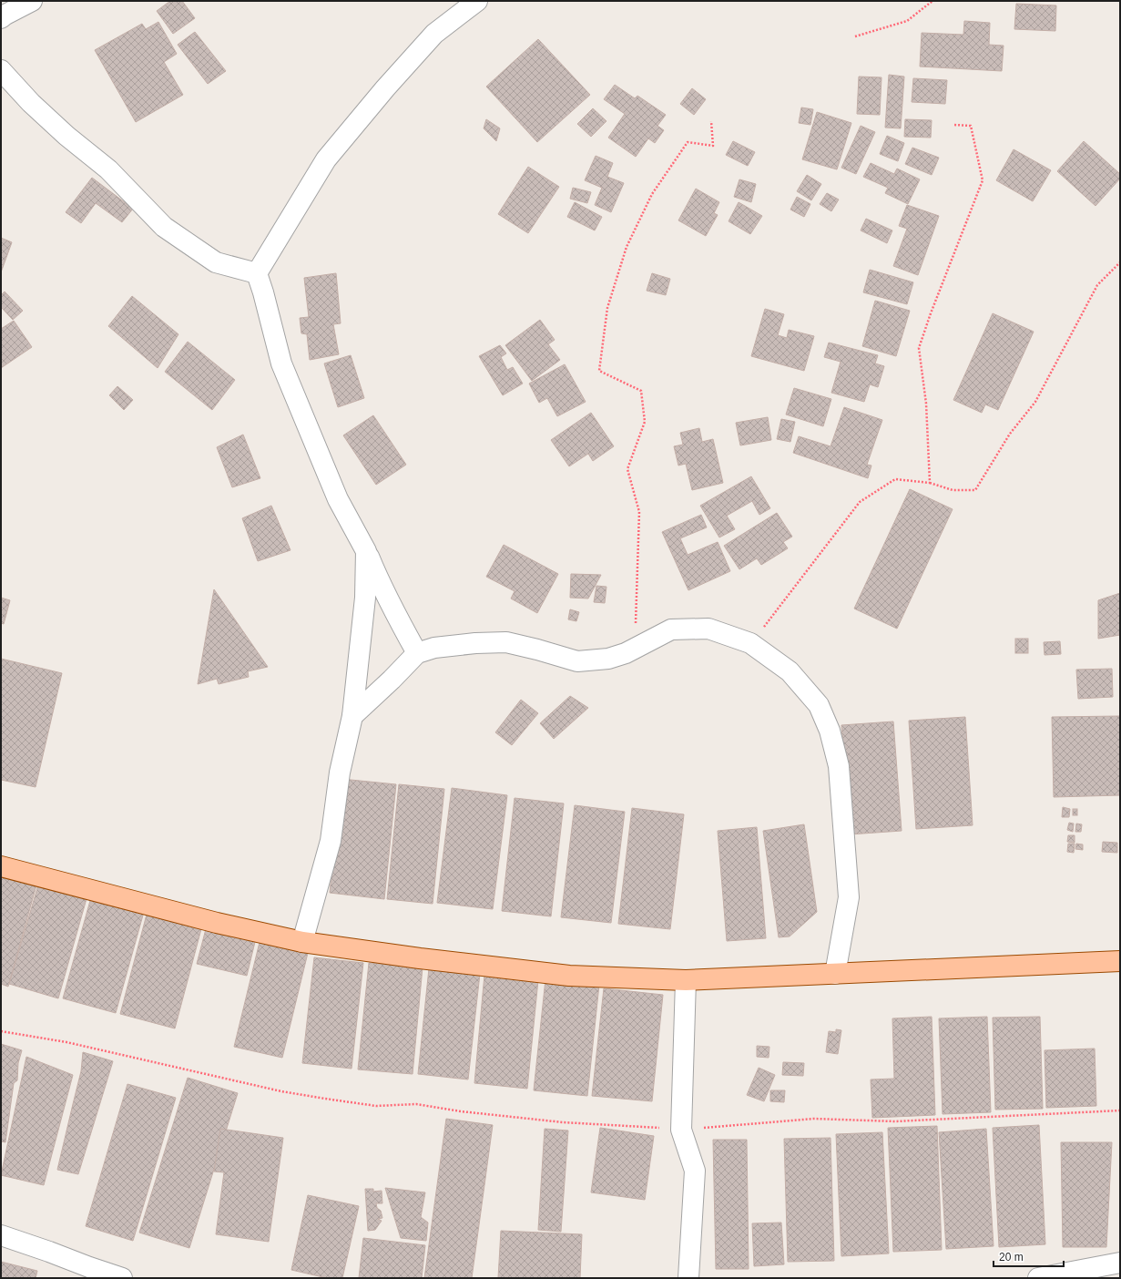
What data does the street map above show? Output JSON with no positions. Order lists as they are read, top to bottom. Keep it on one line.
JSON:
{"scale_bar":"20 m"}
